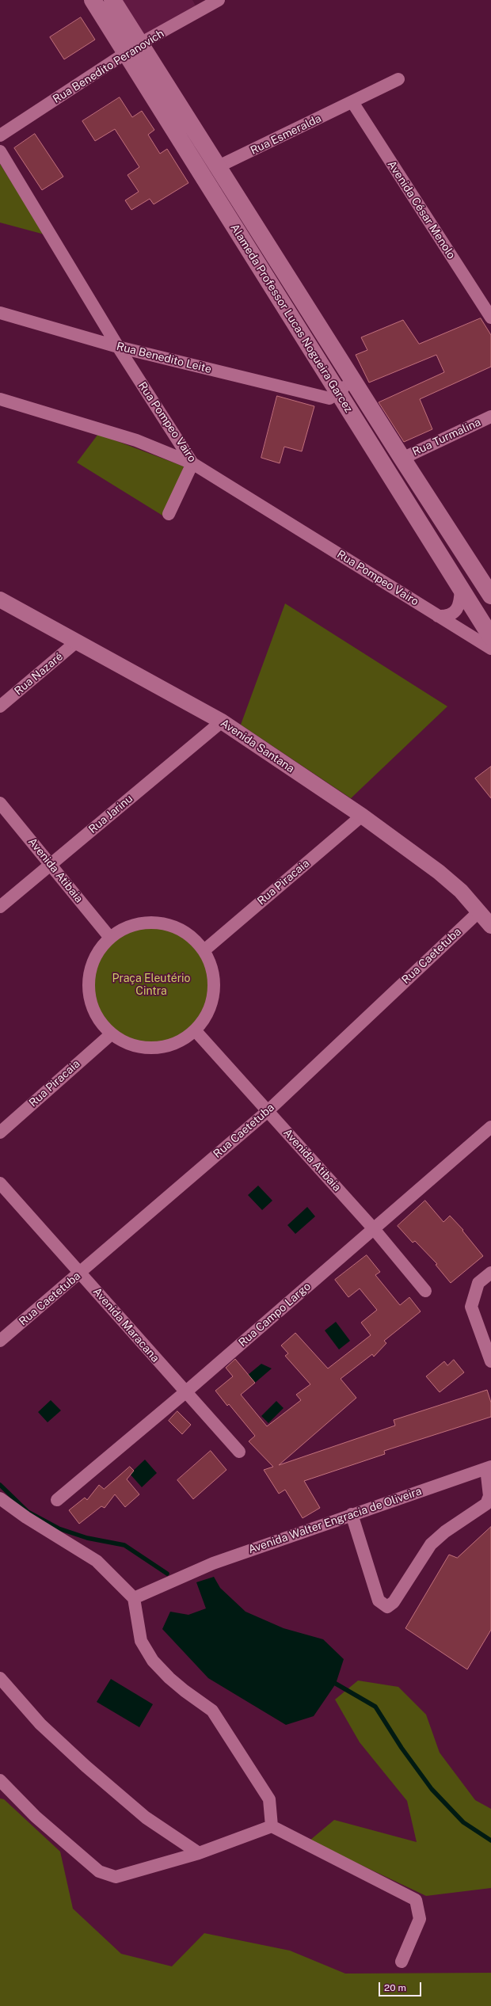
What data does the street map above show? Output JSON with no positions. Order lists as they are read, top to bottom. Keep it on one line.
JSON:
{"streets":{"main road":["Alameda Professor Lucas Nogueira Garcez"],"street":["Rua Benedito Peranovich","Rua Esmeralda","Avenida César Menolo","Rua Benedito Leite","Rua Pompeo Vairo","Rua Turmalina","Rua Nazaré","Avenida Santana","Rua Jarinu","Avenida Atibaia","Rua Piracaia","Rua Caetetuba","Rua Campo Largo","Avenida Maracana","Avenida Walter Engracia de Oliveira"]},"crossings":[["Rua Benedito Peranovich","Alameda Professor Lucas Nogueira Garcez"],["Rua Esmeralda","Avenida César Menolo"],["Rua Esmeralda","Alameda Professor Lucas Nogueira Garcez"],["Alameda Professor Lucas Nogueira Garcez","Rua Benedito Leite"],["Alameda Professor Lucas Nogueira Garcez","Rua Turmalina"],["Rua Benedito Leite","Rua Pompeo Vairo"],["Rua Nazaré","Avenida Santana"],["Avenida Santana","Rua Jarinu"],["Avenida Santana","Rua Piracaia"],["Avenida Santana","Rua Caetetuba"],["Rua Jarinu","Avenida Atibaia"],["Avenida Atibaia","Rua Caetetuba"],["Avenida Atibaia","Rua Campo Largo"],["Rua Caetetuba","Avenida Maracana"],["Rua Campo Largo","Avenida Maracana"]],"parks":["Praça Eleutério Cintra"],"scale_bar":"20 m"}
